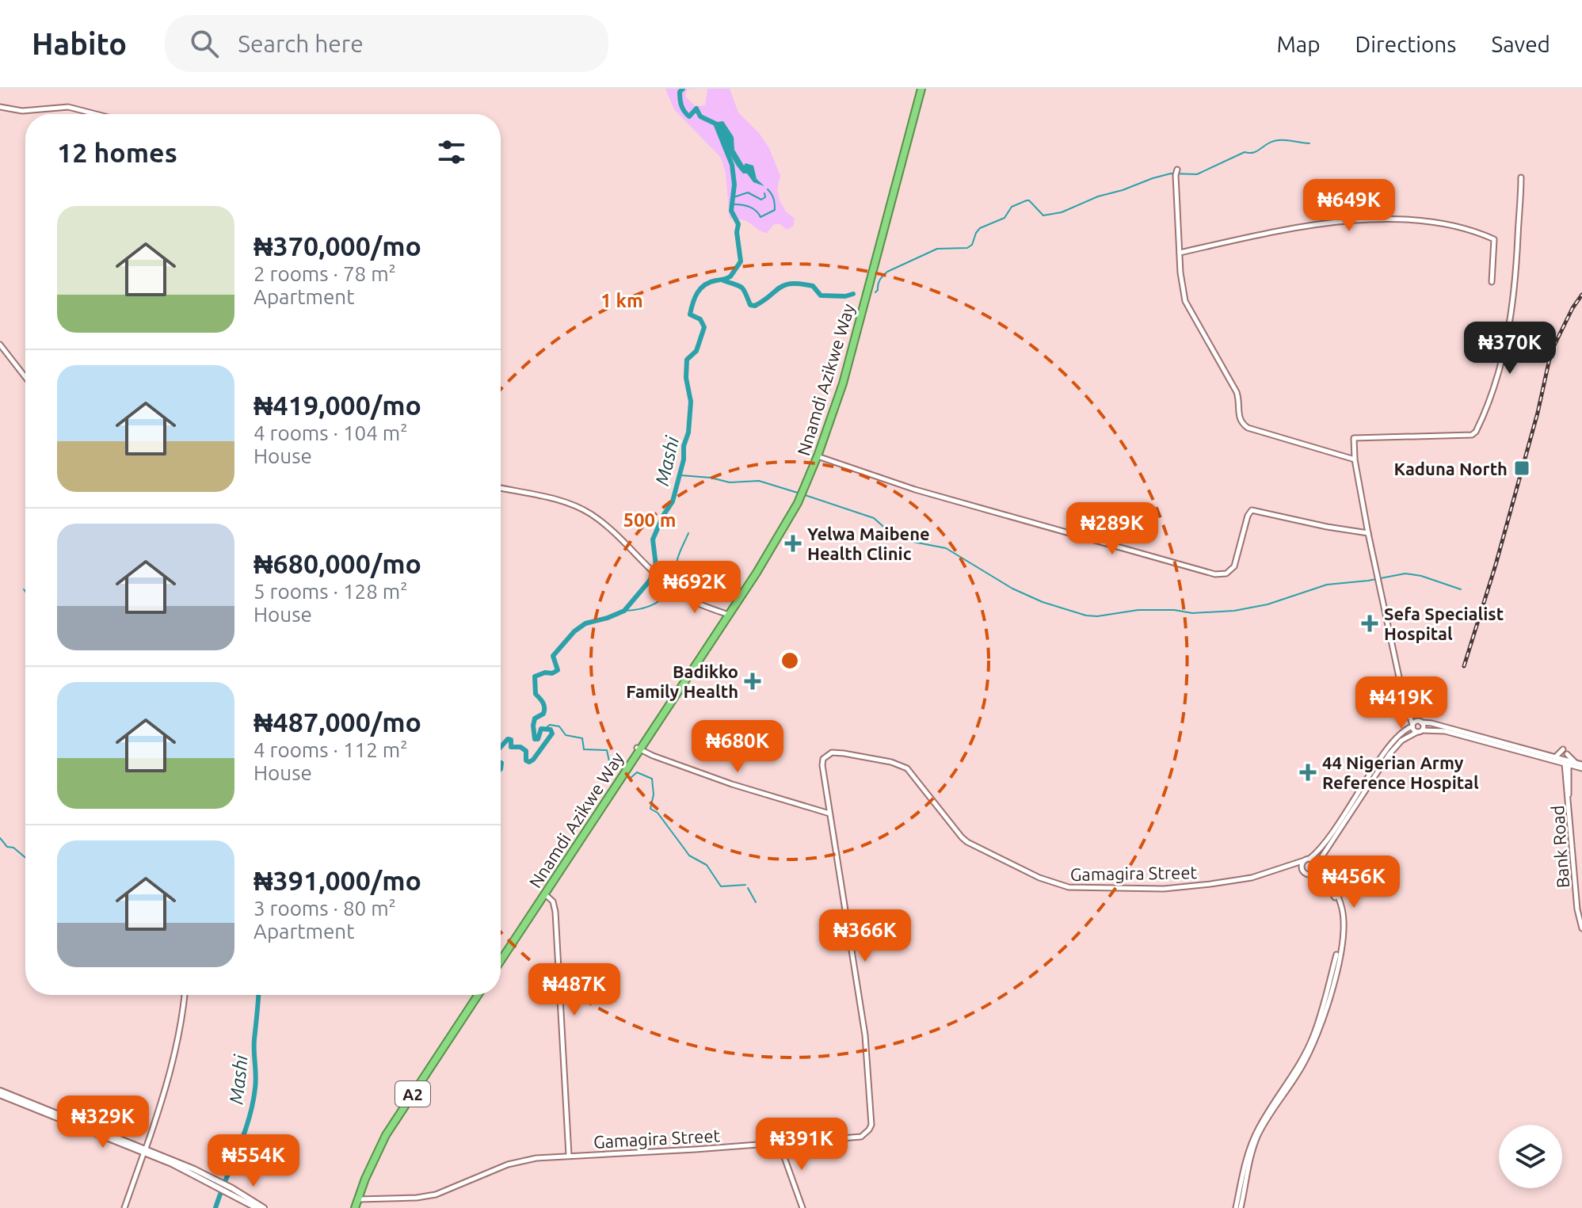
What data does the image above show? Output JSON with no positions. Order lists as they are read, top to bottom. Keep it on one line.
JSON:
{"streets":{"highway":["Nnamdi Azikwe Way","A2"],"street":["Bank Road","Gamagira Street"]},"crossings":[["Gamagira Street","A2"]],"water":["Mashi"],"places":{"transit":["Kaduna North"],"health":["Yelwa Maibene Health Clinic","Sefa Specialist Hospital","Badikko Family Health","44 Nigerian Army Reference Hospital"]},"page":{"header":"Habito","search":"Search here","nav":["Map","Directions","Saved"],"heading":"12 homes","price":["₦649K","₦370K","₦289K","₦692K","₦419K","₦680K","₦456K","₦366K","₦487K","₦329K","₦391K","₦554K"],"list":[{"name":"₦370,000/mo","note":"2 rooms · 78 m² · Apartment"},{"name":"₦419,000/mo","note":"4 rooms · 104 m² · House"},{"name":"₦680,000/mo","note":"5 rooms · 128 m² · House"},{"name":"₦487,000/mo","note":"4 rooms · 112 m² · House"},{"name":"₦391,000/mo","note":"3 rooms · 80 m² · Apartment"}]},"rings":["1 km","500 m"]}
